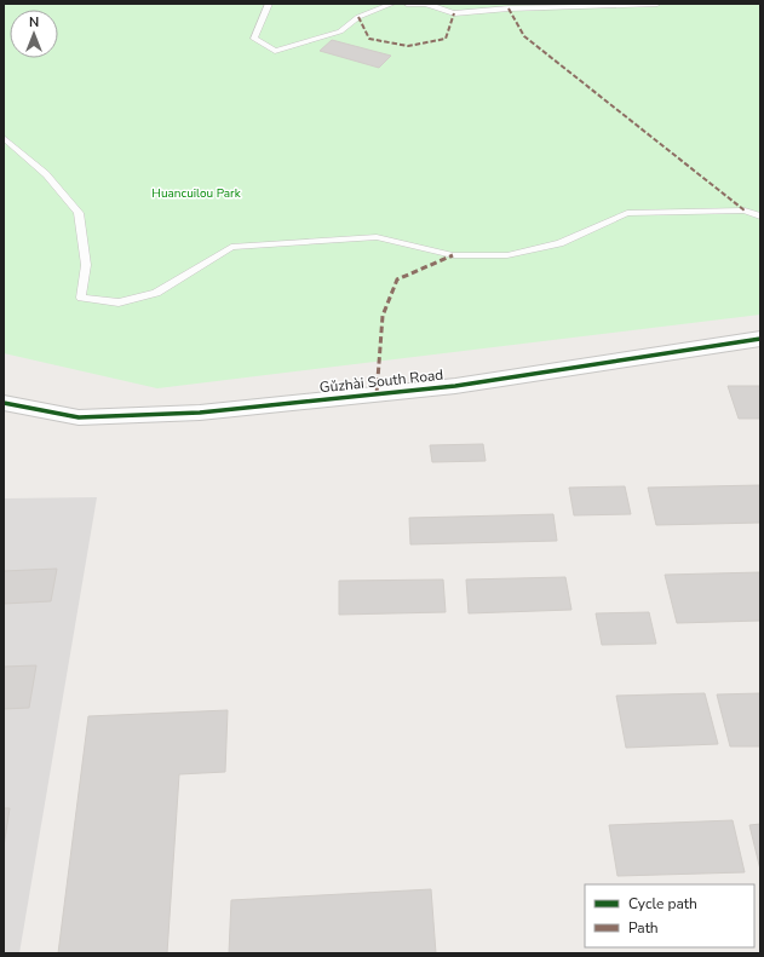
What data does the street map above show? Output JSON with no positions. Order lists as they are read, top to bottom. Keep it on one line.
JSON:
{"streets":{"street":["Gǔzhài South Road"]},"parks":["Huancuilou Park"],"legend":["Cycle path","Path"],"north":"top"}
